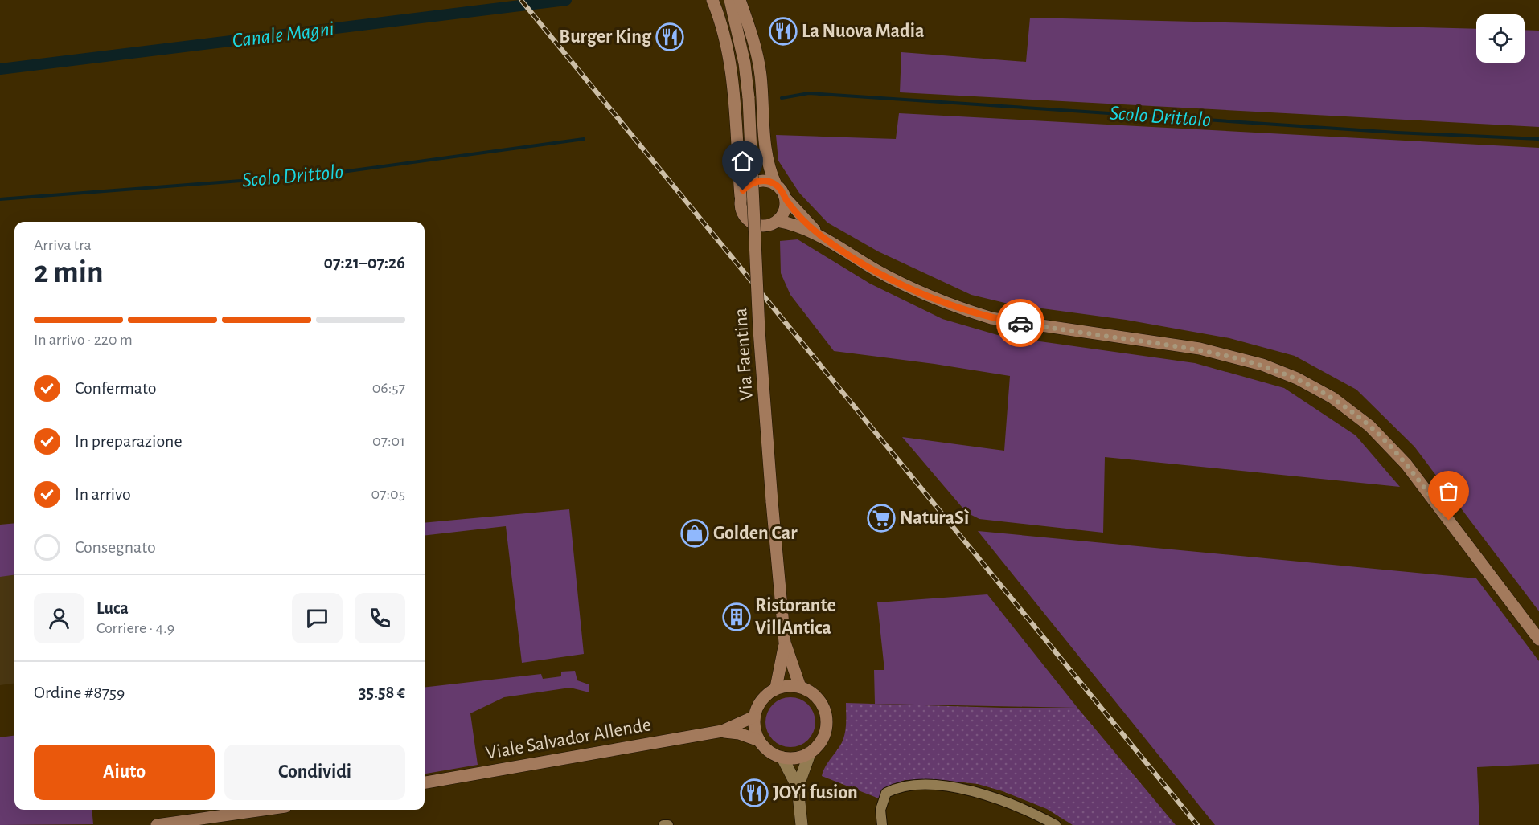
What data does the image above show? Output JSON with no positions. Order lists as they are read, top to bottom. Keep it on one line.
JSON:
{"streets":{"main road":["Via Faentina","Viale Salvador Allende"]},"crossings":[["Via Faentina","Viale Salvador Allende"]],"water":["Canale Magni","Scolo Drittolo"],"places":{"restaurant":["La Nuova Madia","Burger King","JOYi fusion"],"supermarket":["NaturaSì"],"shop":["Golden Car"],"building":["Ristorante VillAntica"]},"page":{"heading":["2 min","Arriva tra","07:21–07:26"],"panel":["Luca","Corriere · 4.9","Ordine #8759","35.58 €"],"bar":"In arrivo · 220 m","list":[["Confermato","06:57"],["In preparazione","07:01"],["In arrivo","07:05"],"Consegnato"],"buttons":["Aiuto","Condividi"]}}
